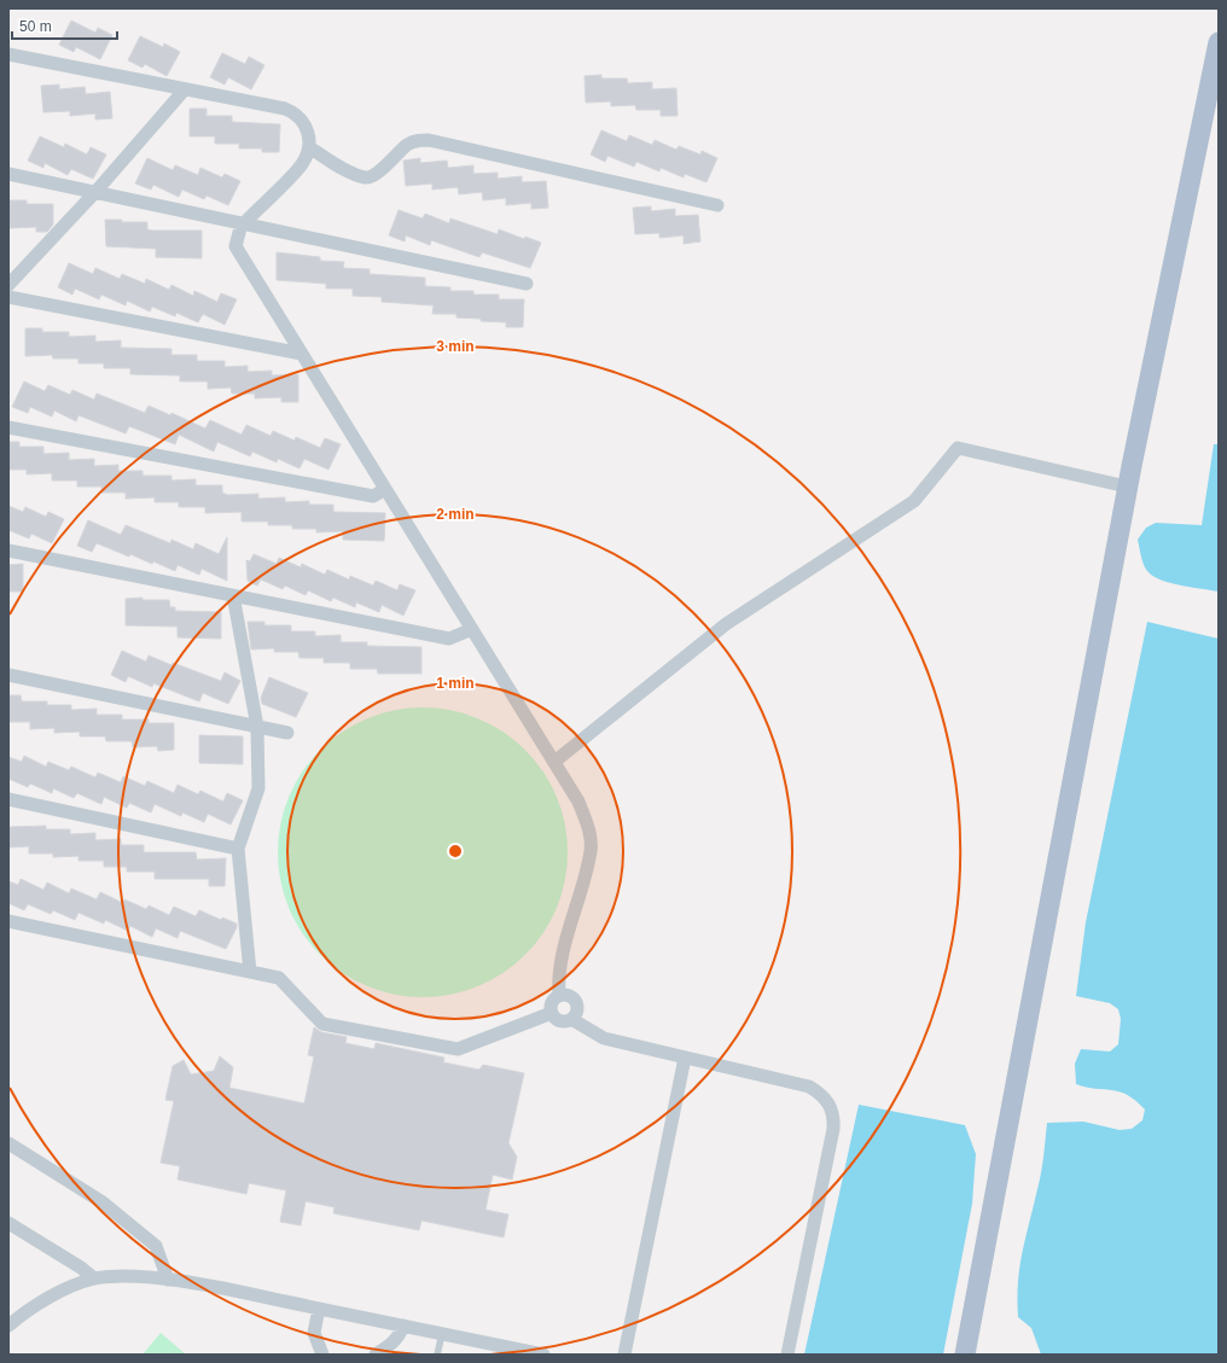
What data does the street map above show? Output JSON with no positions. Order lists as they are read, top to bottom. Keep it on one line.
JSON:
{"scale_bar":"50 m","rings":["3 min","2 min","1 min"]}
